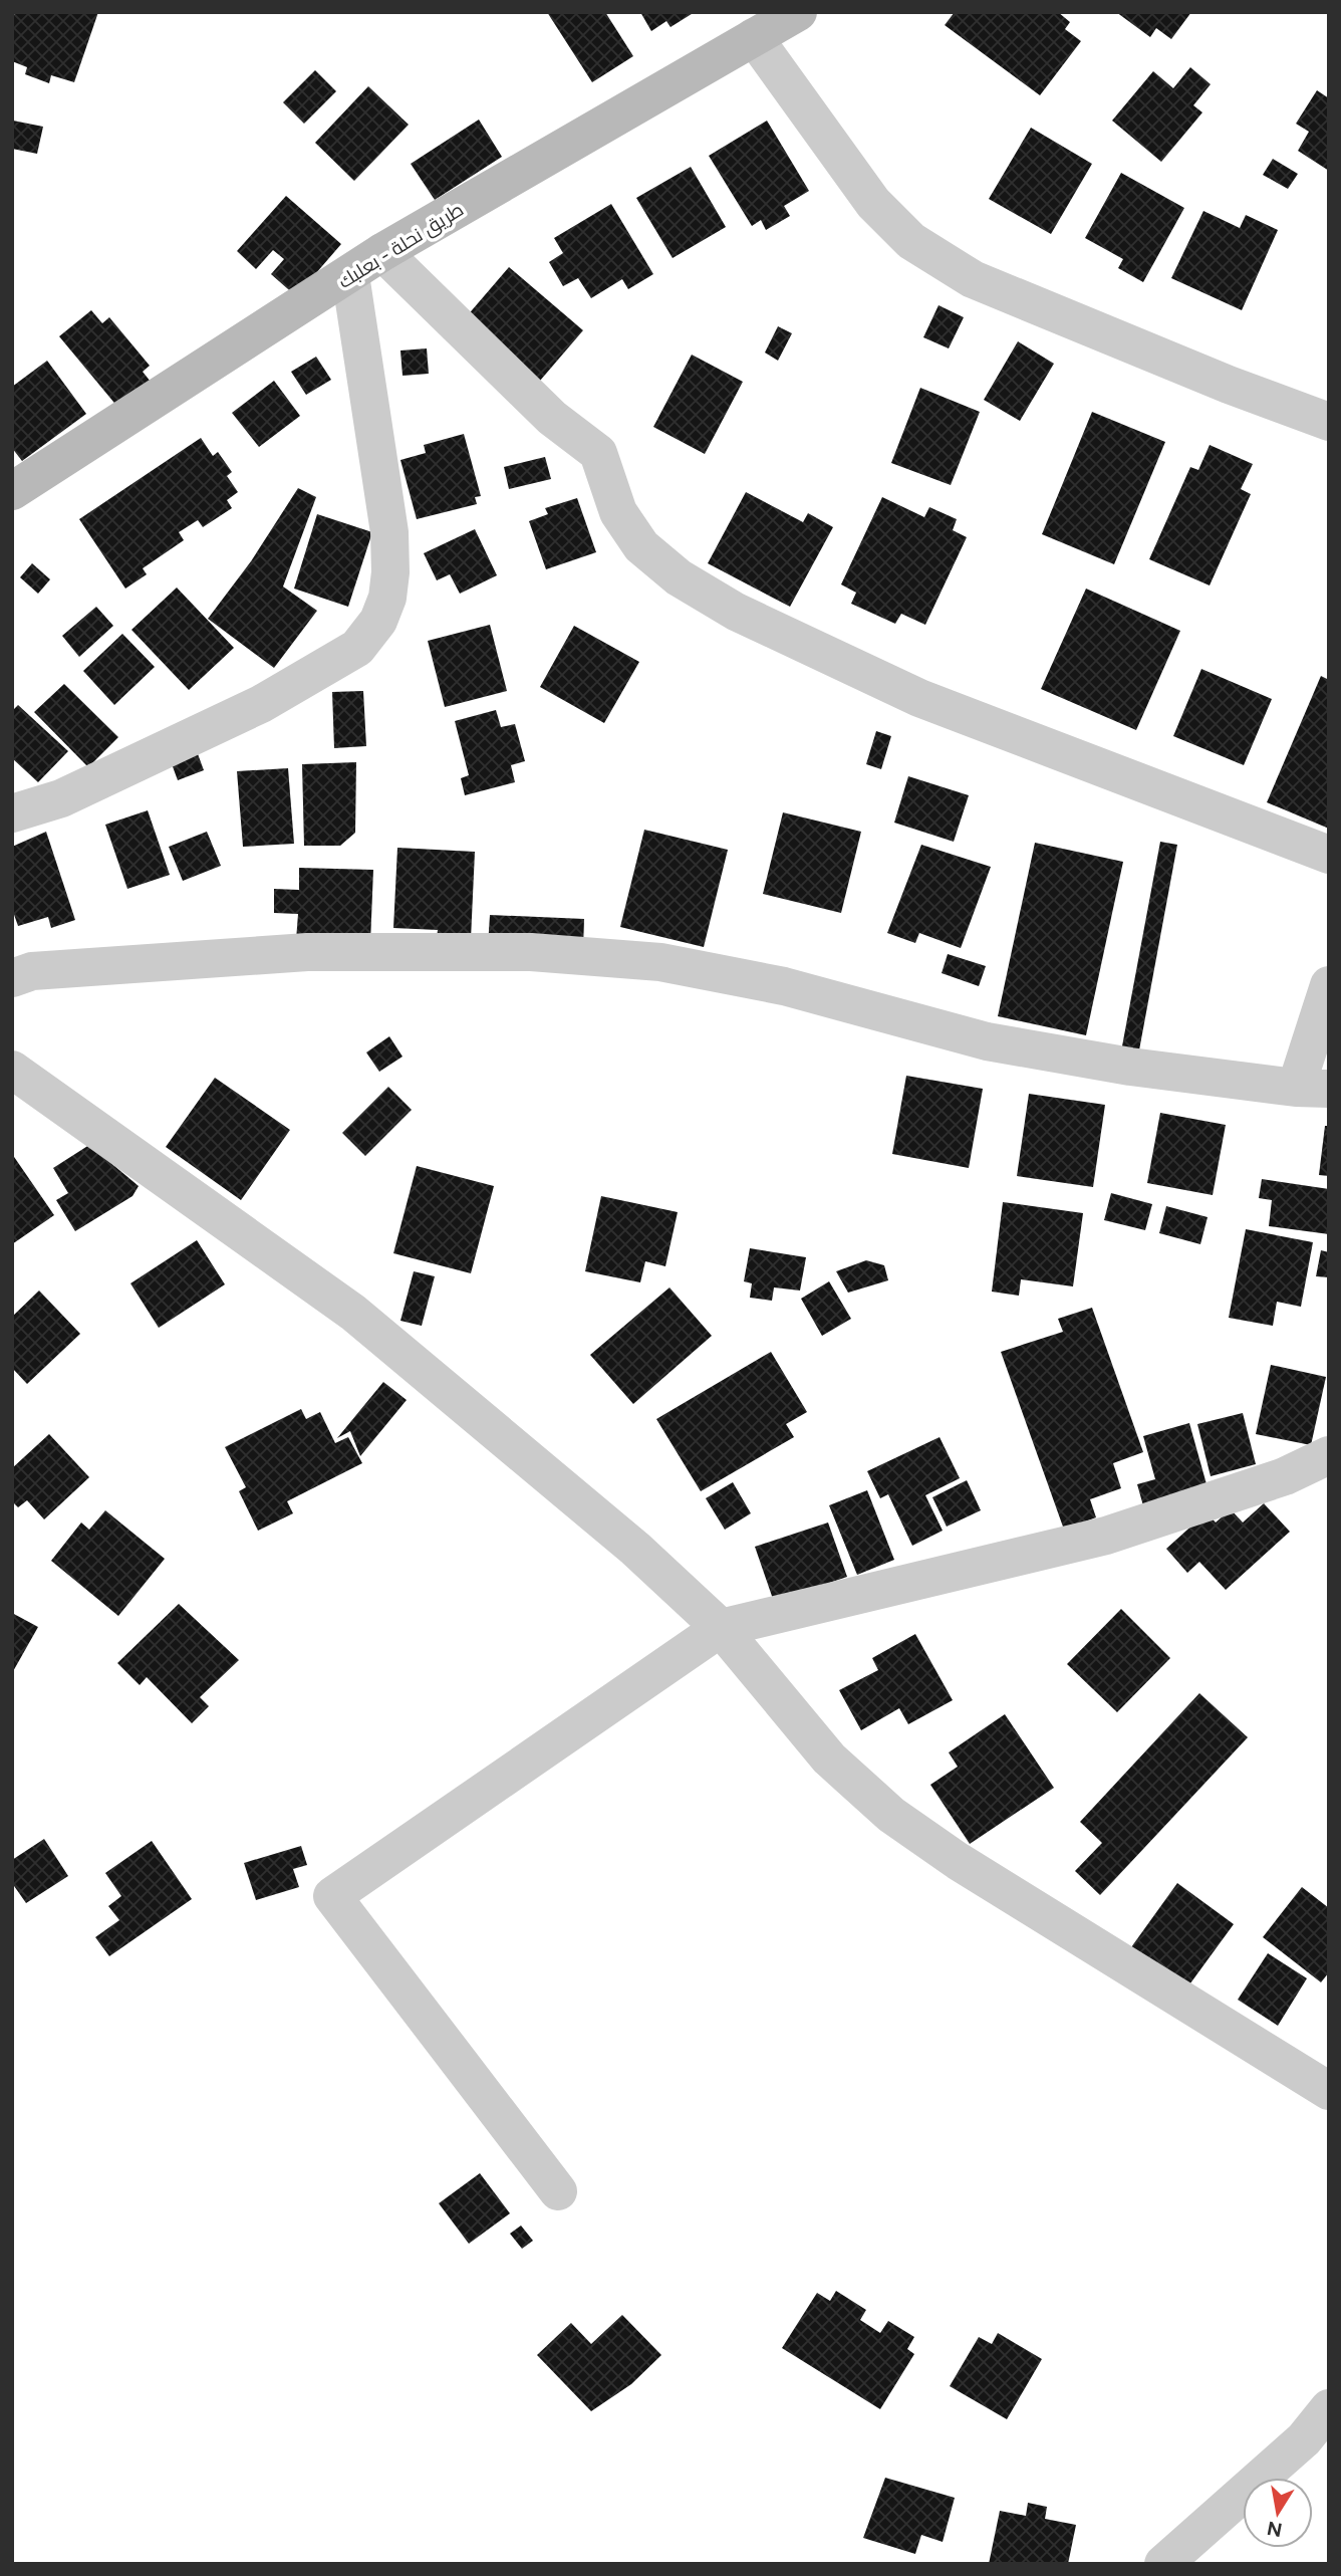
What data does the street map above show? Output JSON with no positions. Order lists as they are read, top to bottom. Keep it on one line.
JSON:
{"streets":{"street":["طريق نحلة - بعلبك"]},"north":"bottom"}
